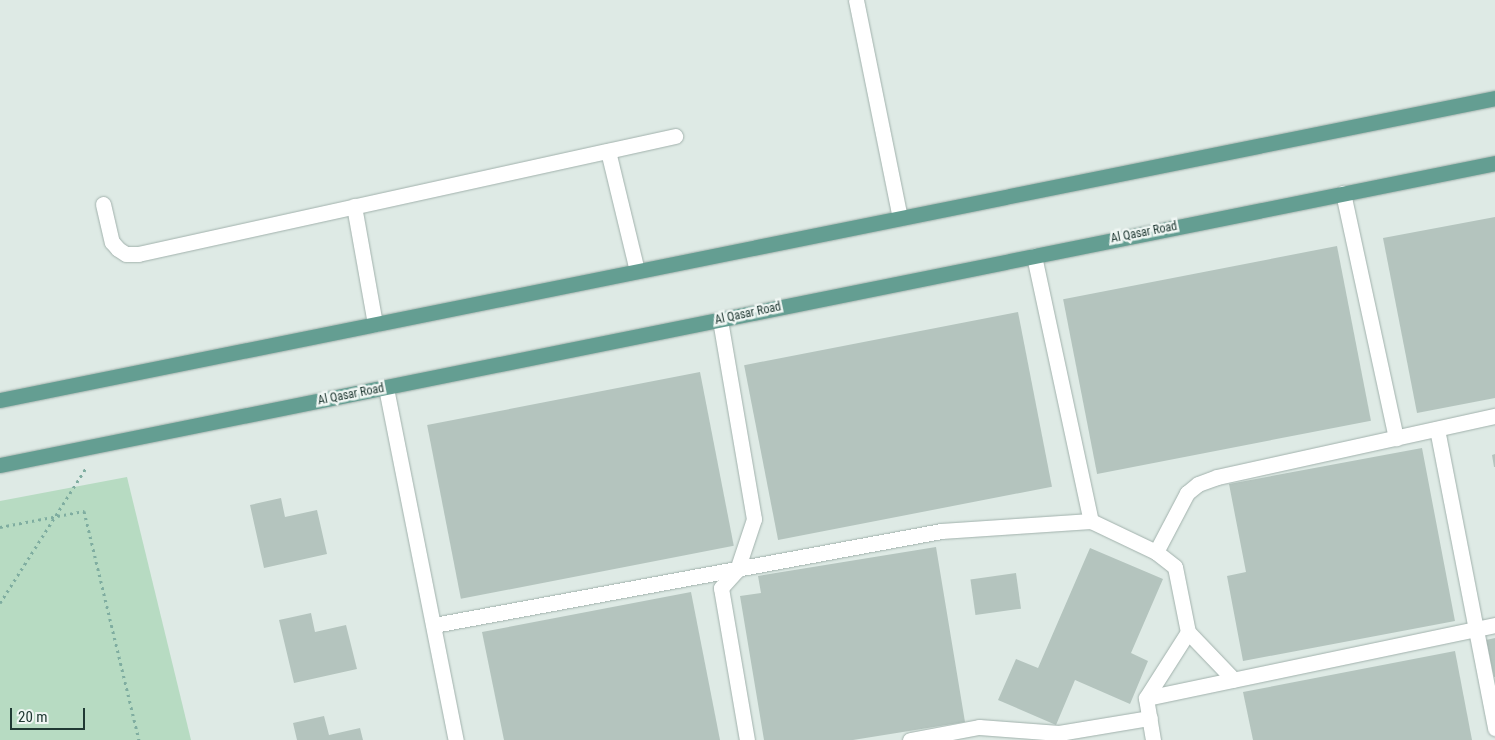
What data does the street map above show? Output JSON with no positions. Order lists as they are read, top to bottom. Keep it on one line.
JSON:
{"streets":{"main road":["Al Qasar Road"]},"scale_bar":"20 m"}
